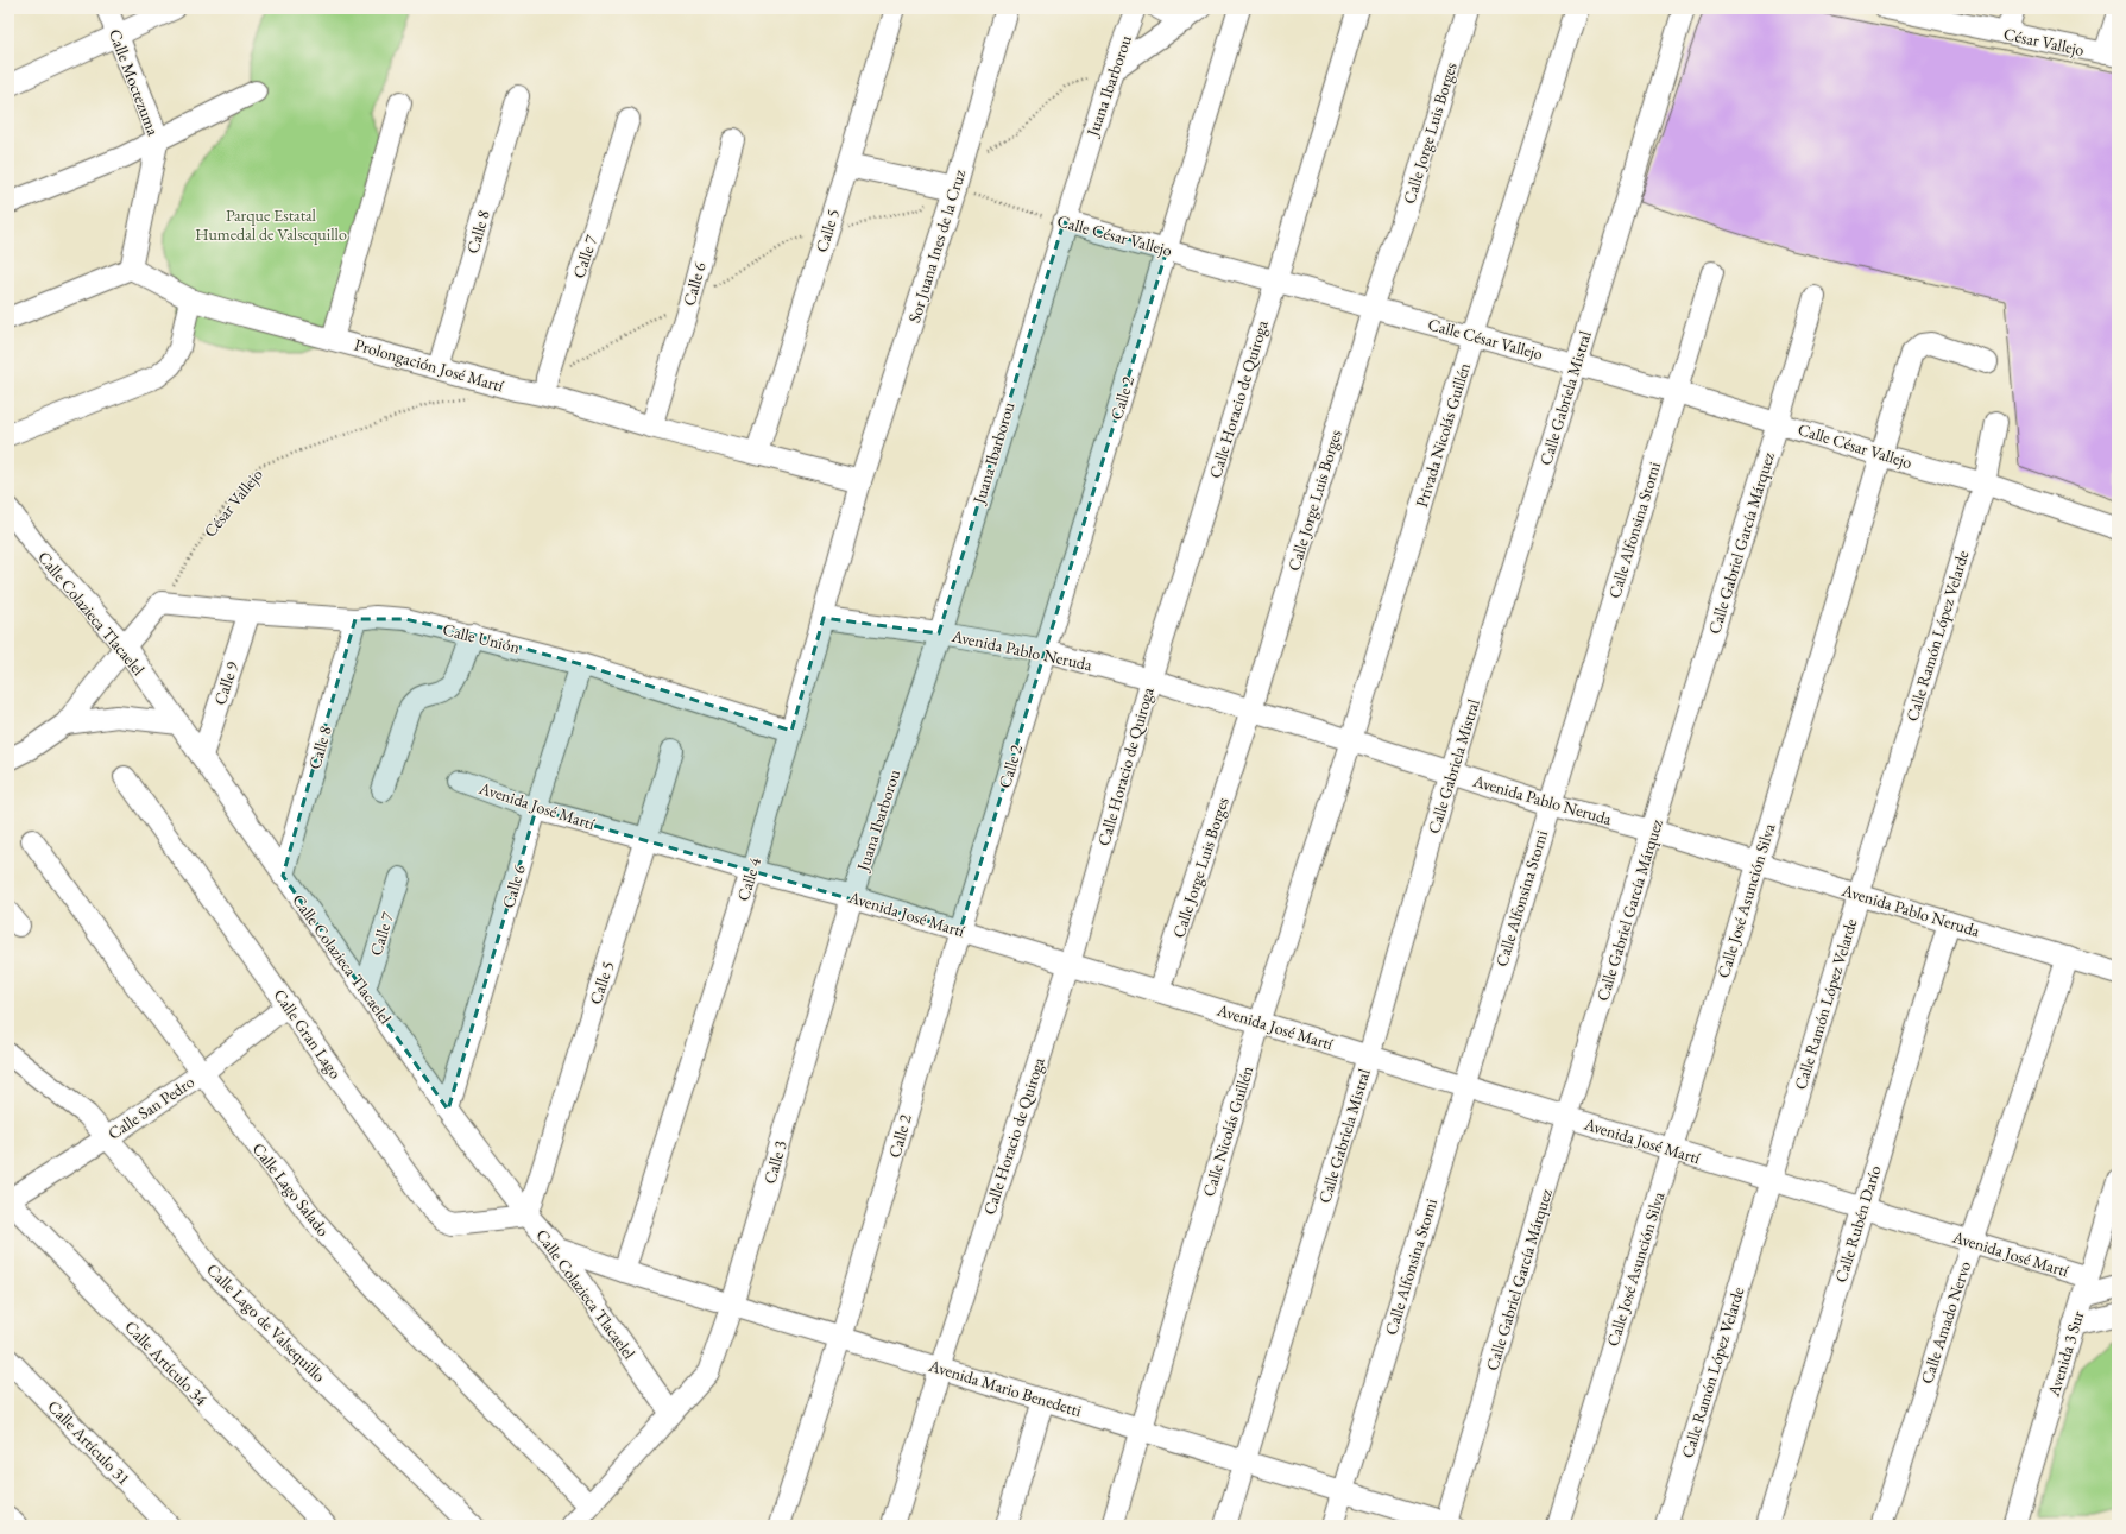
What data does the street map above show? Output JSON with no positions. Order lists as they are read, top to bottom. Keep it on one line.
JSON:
{"streets":{"street":["César Vallejo","Calle Moctezuma","Juana Ibarborou","Calle Jorge Luis Borges","Calle 5","Calle 8","Calle César Vallejo","Sor Juana Ines de la Cruz","Calle 7","Calle 6","Prolongación José Martí","Calle 2","Calle Gabriela Mistral","Calle Horacio de Quiroga","Privada Nicolás Guillén","Calle Alfonsina Storni","Calle Gabriel García Márquez","Calle Colazieca Tlacaelel","Calle Ramón López Velarde","Calle Unión","Avenida Pablo Neruda","Calle 9","Avenida José Martí","Calle 4","Calle José Asunción Silva","Calle Gran Lago","Calle San Pedro","Calle Nicolás Guillén","Calle 3","Calle Lago Salado","Calle Rubén Darío","Calle Lago de Valsequillo","Calle Amado Nervo","Avenida 3 Sur","Calle Artículo 34","Avenida Mario Benedetti","Calle Artículo 31"]},"crossings":[["César Vallejo","Calle Unión"],["Calle Moctezuma","Prolongación José Martí"],["Juana Ibarborou","Calle César Vallejo"],["Juana Ibarborou","Avenida Pablo Neruda"],["Juana Ibarborou","Avenida José Martí"],["Juana Ibarborou","Calle 3"],["Calle Jorge Luis Borges","Calle César Vallejo"],["Calle Jorge Luis Borges","Avenida Pablo Neruda"],["Calle Jorge Luis Borges","Avenida José Martí"],["Calle 5","Prolongación José Martí"],["Calle 5","Calle Colazieca Tlacaelel"],["Calle 5","Avenida José Martí"],["Calle 5","Calle Gran Lago"],["Calle 8","Prolongación José Martí"],["Calle 8","Calle Colazieca Tlacaelel"],["Calle 8","Calle Unión"],["Calle César Vallejo","Sor Juana Ines de la Cruz"],["Calle César Vallejo","Calle 2"],["Calle César Vallejo","Calle Gabriela Mistral"],["Calle César Vallejo","Calle Horacio de Quiroga"],["Calle César Vallejo","Privada Nicolás Guillén"],["Calle César Vallejo","Calle Alfonsina Storni"],["Calle César Vallejo","Calle Gabriel García Márquez"],["Calle César Vallejo","Calle Ramón López Velarde"],["Calle César Vallejo","Calle José Asunción Silva"],["Sor Juana Ines de la Cruz","Prolongación José Martí"],["Sor Juana Ines de la Cruz","Calle 4"],["Calle 7","Prolongación José Martí"],["Calle 7","Calle Colazieca Tlacaelel"],["Calle 6","Prolongación José Martí"],["Calle 6","Calle Colazieca Tlacaelel"],["Calle 6","Calle Unión"],["Calle 6","Avenida José Martí"],["Prolongación José Martí","Calle 4"],["Calle 2","Avenida Pablo Neruda"],["Calle 2","Avenida José Martí"],["Calle 2","Avenida Mario Benedetti"],["Calle Gabriela Mistral","Avenida Pablo Neruda"],["Calle Gabriela Mistral","Avenida José Martí"],["Calle Gabriela Mistral","Avenida Mario Benedetti"],["Calle Horacio de Quiroga","Avenida Pablo Neruda"],["Calle Horacio de Quiroga","Avenida José Martí"],["Calle Horacio de Quiroga","Avenida Mario Benedetti"],["Privada Nicolás Guillén","Avenida Pablo Neruda"],["Privada Nicolás Guillén","Calle Nicolás Guillén"],["Calle Alfonsina Storni","Avenida Pablo Neruda"],["Calle Alfonsina Storni","Avenida José Martí"],["Calle Alfonsina Storni","Avenida Mario Benedetti"],["Calle Gabriel García Márquez","Avenida Pablo Neruda"],["Calle Gabriel García Márquez","Avenida José Martí"],["Calle Gabriel García Márquez","Avenida Mario Benedetti"],["Calle Colazieca Tlacaelel","Calle 9"],["Calle Colazieca Tlacaelel","Calle Gran Lago"],["Calle Colazieca Tlacaelel","Calle 3"],["Calle Colazieca Tlacaelel","Avenida Mario Benedetti"],["Calle Ramón López Velarde","Avenida Pablo Neruda"],["Calle Ramón López Velarde","Avenida José Martí"],["Calle Unión","Calle 9"],["Calle Unión","Calle 4"],["Avenida Pablo Neruda","Calle 4"],["Avenida Pablo Neruda","Calle José Asunción Silva"],["Avenida Pablo Neruda","Calle Nicolás Guillén"],["Avenida Pablo Neruda","Calle Rubén Darío"],["Avenida Pablo Neruda","Calle Amado Nervo"],["Avenida José Martí","Calle 4"],["Avenida José Martí","Calle José Asunción Silva"],["Avenida José Martí","Calle Nicolás Guillén"],["Avenida José Martí","Calle 3"],["Avenida José Martí","Calle Rubén Darío"],["Avenida José Martí","Calle Amado Nervo"],["Avenida José Martí","Avenida 3 Sur"],["Calle 4","Avenida Mario Benedetti"],["Calle Gran Lago","Calle San Pedro"],["Calle San Pedro","Calle Lago Salado"],["Calle San Pedro","Calle Lago de Valsequillo"],["Calle San Pedro","Calle Artículo 34"],["Calle Nicolás Guillén","Avenida Mario Benedetti"],["Calle 3","Calle Lago Salado"],["Calle 3","Avenida Mario Benedetti"]],"parks":["Parque Estatal Humedal de Valsequillo"]}
